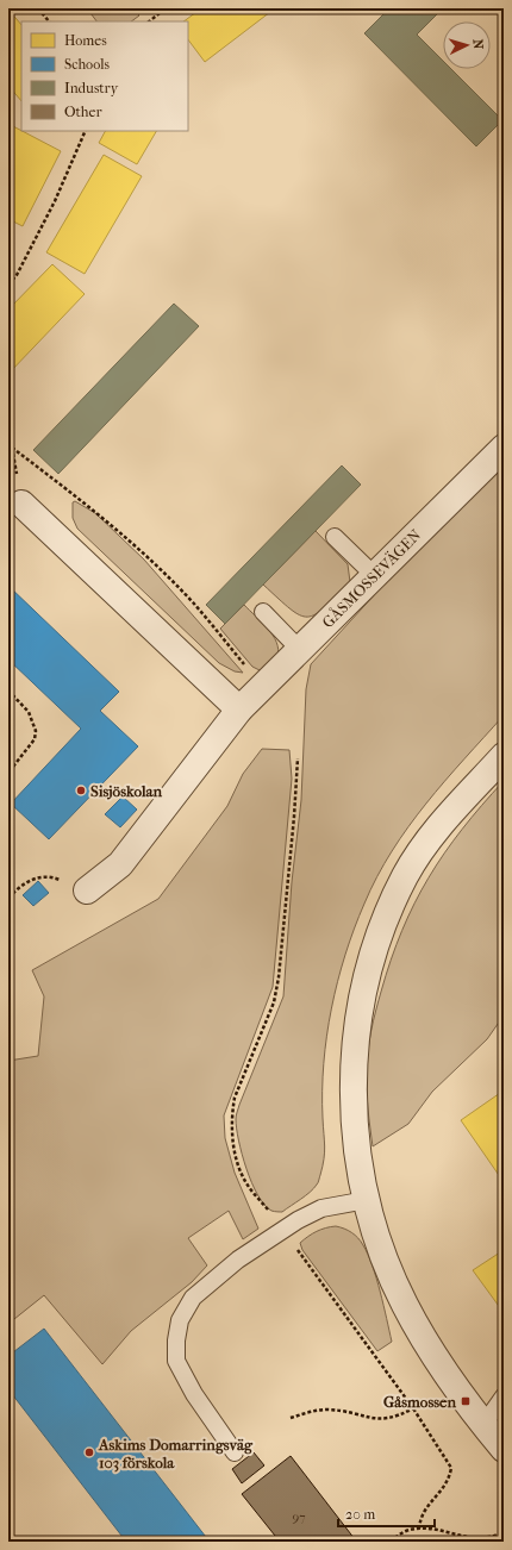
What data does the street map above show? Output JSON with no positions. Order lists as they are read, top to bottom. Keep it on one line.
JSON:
{"streets":{"street":["GÅSMOSSEVÄGEN"]},"places":{"other":["Sisjöskolan","Askims Domarringsväg 103 förskola"],"transit":["Gåsmossen"]},"house_numbers":["97"],"legend":["Homes","Schools","Industry","Other"],"scale_bar":"20 m","north":"right"}
